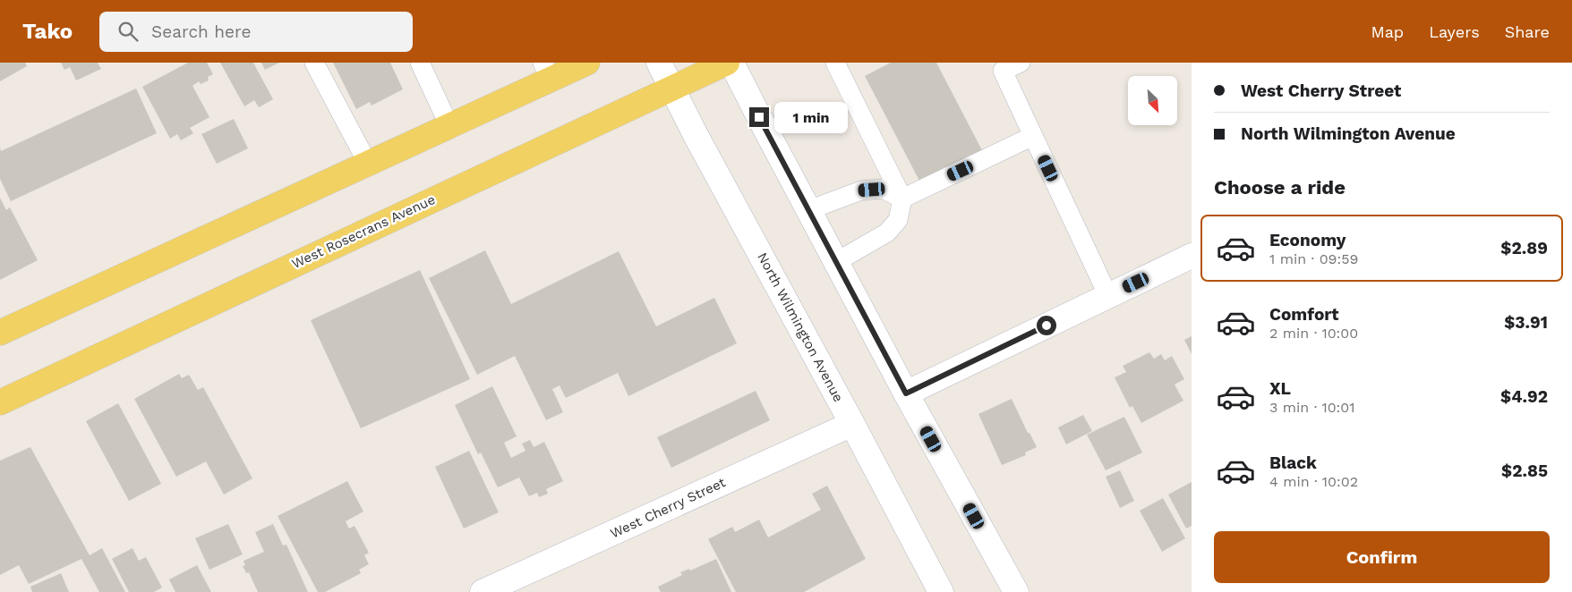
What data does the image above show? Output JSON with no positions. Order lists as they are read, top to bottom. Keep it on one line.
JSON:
{"streets":{"main road":["West Rosecrans Avenue","North Wilmington Avenue","West Cherry Street"]},"crossings":[["West Rosecrans Avenue","North Wilmington Avenue"],["North Wilmington Avenue","West Cherry Street"]],"north":"bottom right","page":{"header":"Tako","search":"Search here","nav":["Map","Layers","Share"],"banner":["West Cherry Street","North Wilmington Avenue"],"bubble":"1 min","heading":"Choose a ride","list":[{"name":"Economy","note":"1 min · 09:59","value":"$2.89"},{"name":"Comfort","note":"2 min · 10:00","value":"$3.91"},{"name":"XL","note":"3 min · 10:01","value":"$4.92"},{"name":"Black","note":"4 min · 10:02","value":"$2.85"}],"buttons":"Confirm"}}
